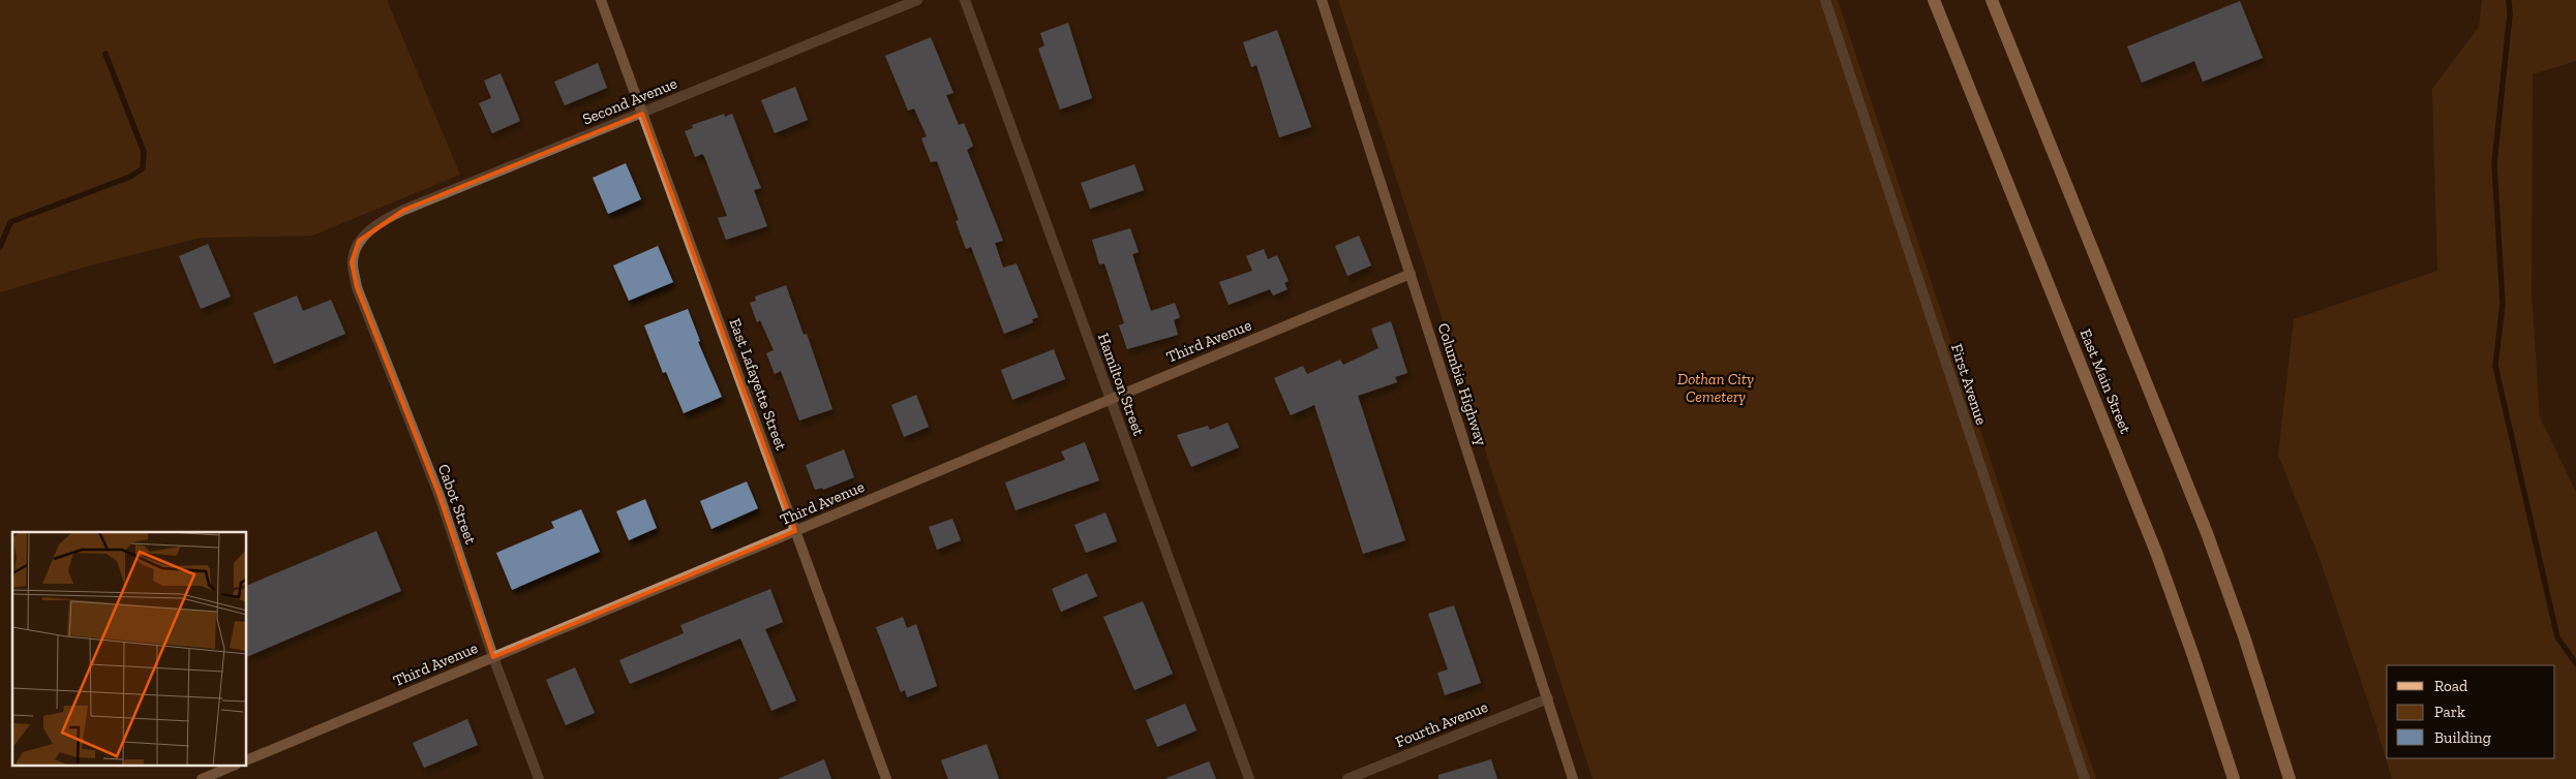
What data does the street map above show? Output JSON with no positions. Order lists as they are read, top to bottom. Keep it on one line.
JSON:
{"streets":{"main road":["East Main Street"],"street":["Second Avenue","Third Avenue","East Lafayette Street","Hamilton Street","Columbia Highway","First Avenue","Cabot Street","Fourth Avenue"]},"crossings":[["Second Avenue","East Lafayette Street"],["Second Avenue","Cabot Street"],["Third Avenue","East Lafayette Street"],["Third Avenue","Hamilton Street"],["Third Avenue","Columbia Highway"],["Third Avenue","Cabot Street"],["Columbia Highway","Fourth Avenue"]],"parks":["Dothan City Cemetery"],"legend":["Road","Park","Building"]}
